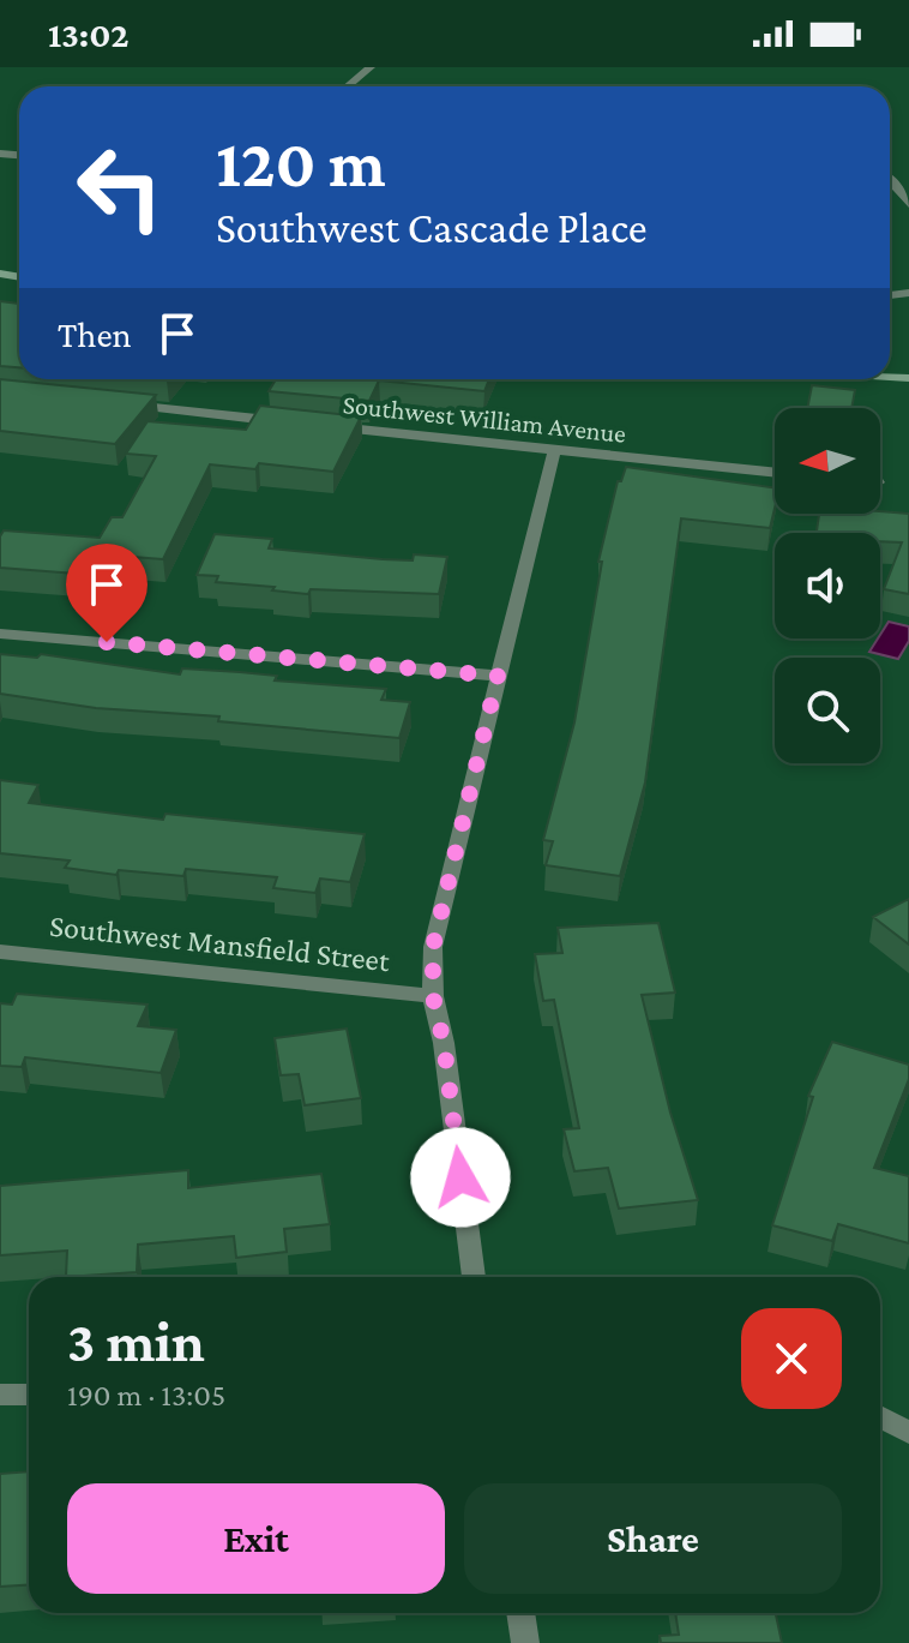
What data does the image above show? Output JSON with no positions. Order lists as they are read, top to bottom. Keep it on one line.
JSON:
{"streets":{"street":["Southwest William Avenue","Southwest Mansfield Street"]},"north":"left","page":{"status":"13:02","turn":["120 m","Southwest Cascade Place"],"then":"Then","heading":["3 min","190 m · 13:05"],"buttons":["Exit","Share"]}}
